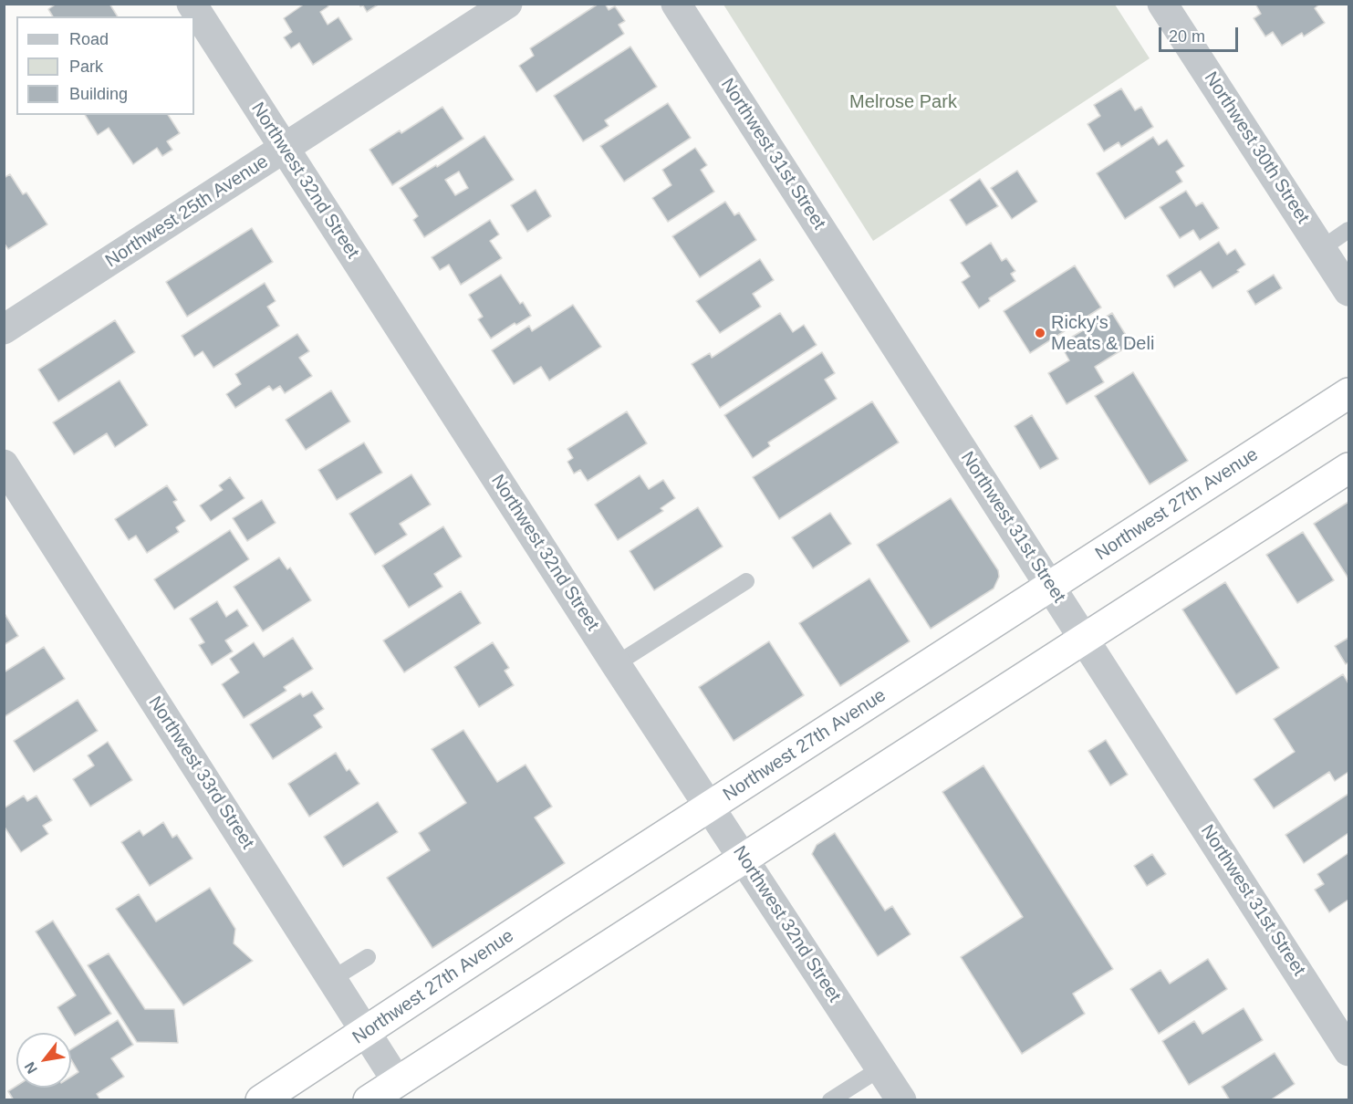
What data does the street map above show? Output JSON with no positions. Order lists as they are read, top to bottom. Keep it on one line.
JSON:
{"streets":{"highway":["Northwest 27th Avenue"],"street":["Northwest 30th Street","Northwest 31st Street","Northwest 32nd Street","Northwest 25th Avenue","Northwest 33rd Street"]},"crossings":[["Northwest 31st Street","Northwest 27th Avenue"],["Northwest 32nd Street","Northwest 25th Avenue"],["Northwest 32nd Street","Northwest 27th Avenue"],["Northwest 27th Avenue","Northwest 33rd Street"]],"parks":["Melrose Park"],"places":["Ricky's Meats & Deli"],"legend":["Road","Park","Building"],"scale_bar":"20 m","north":"bottom left"}
